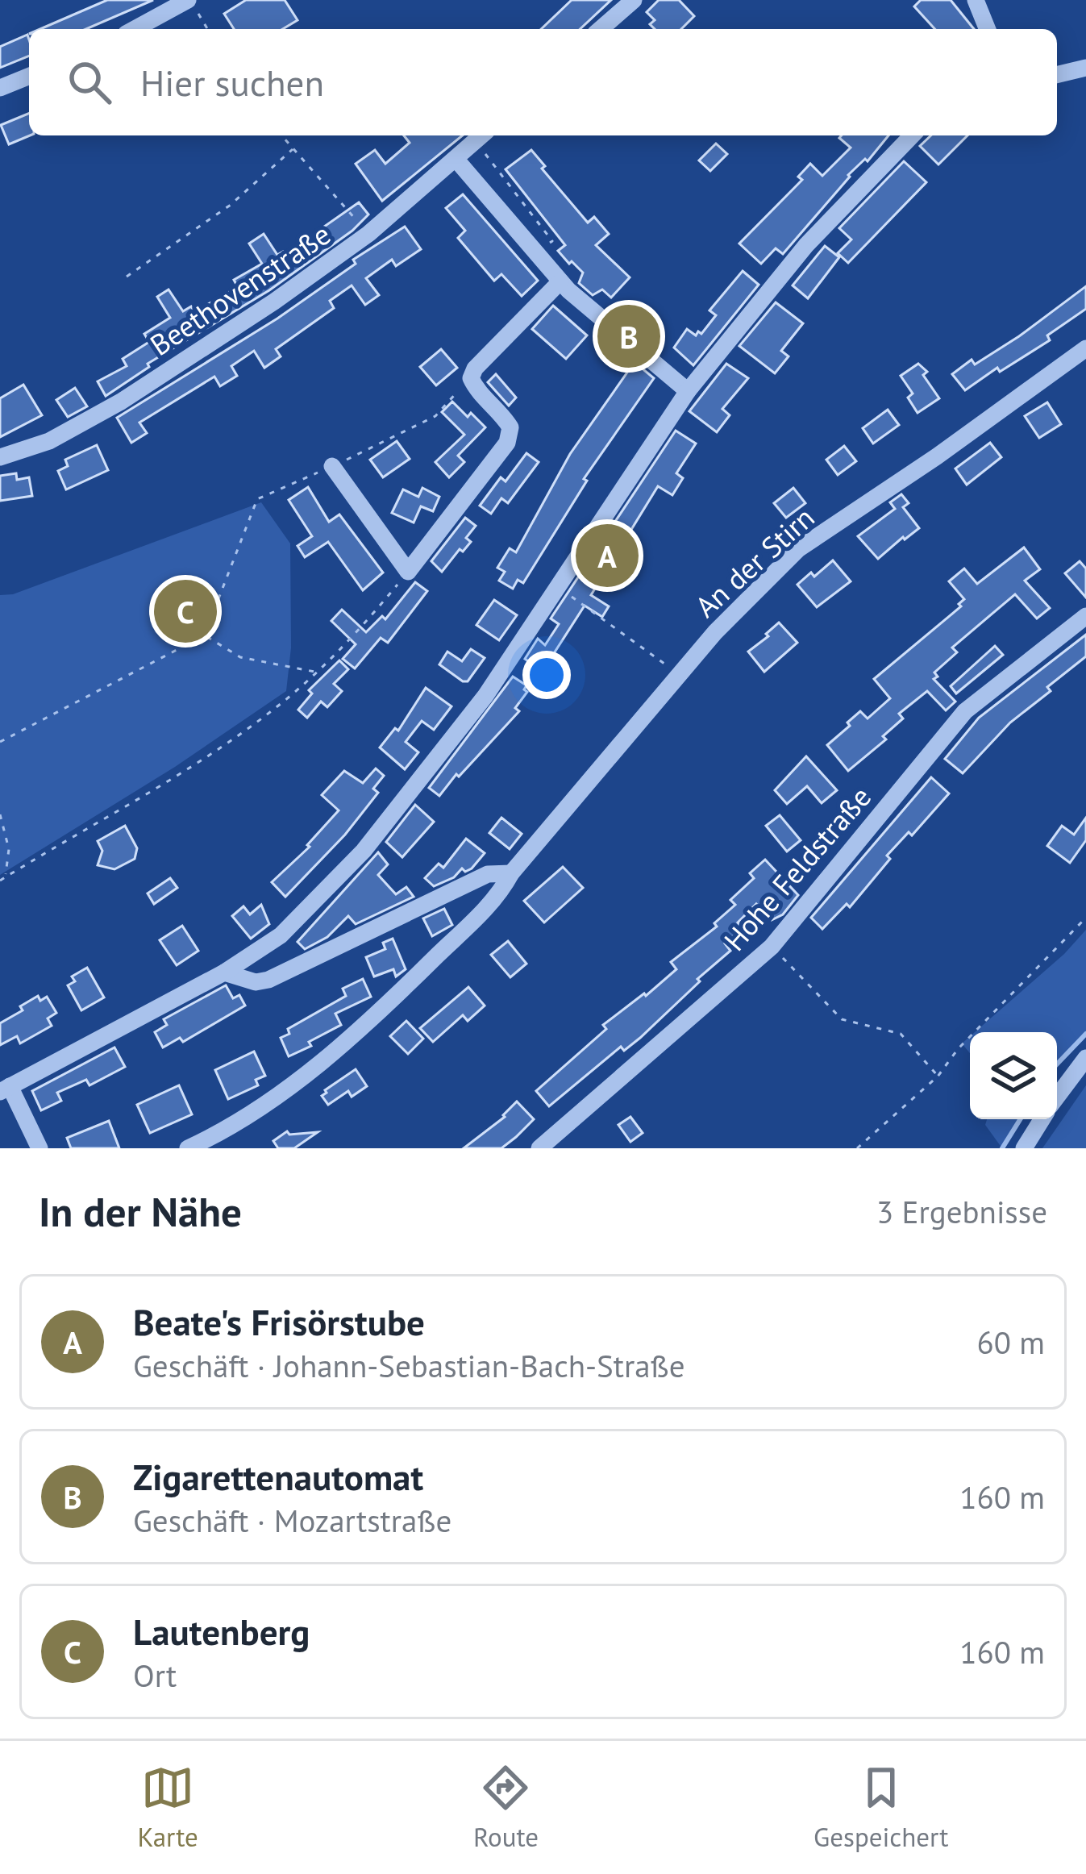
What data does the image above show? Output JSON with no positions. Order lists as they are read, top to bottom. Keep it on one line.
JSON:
{"streets":{"street":["Beethovenstraße","An der Stirn","Hohe Feldstraße"]},"page":{"search":"Hier suchen","pins":["B","A","C"],"heading":["In der Nähe","3 Ergebnisse"],"list":[{"mark":"A","name":"Beate's Frisörstube","note":"Geschäft · Johann-Sebastian-Bach-Straße","value":"60 m"},{"mark":"B","name":"Zigarettenautomat","note":"Geschäft · Mozartstraße","value":"160 m"},{"mark":"C","name":"Lautenberg","note":"Ort","value":"160 m"}],"nav":["Karte","Route","Gespeichert"]}}
